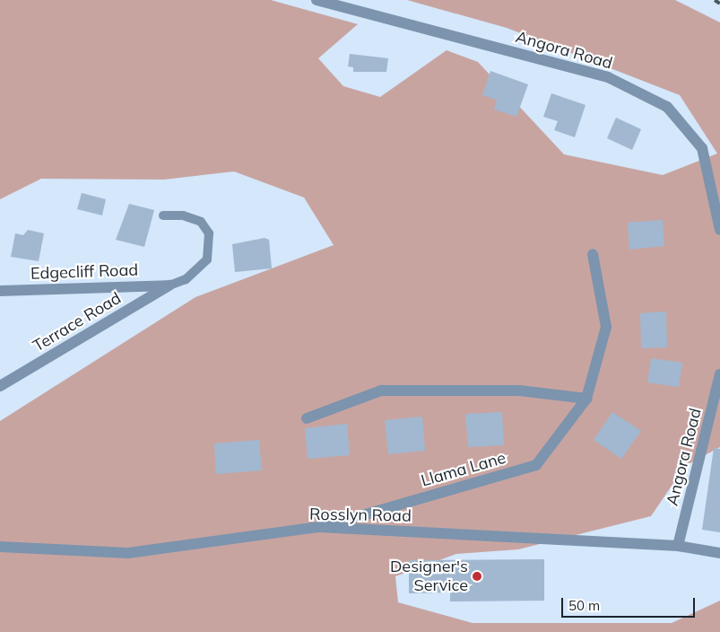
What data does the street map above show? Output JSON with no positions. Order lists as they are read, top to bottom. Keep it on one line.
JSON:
{"streets":{"street":["Angora Road","Edgecliff Road","Terrace Road","Llama Lane","Rosslyn Road"]},"crossings":[["Angora Road","Rosslyn Road"],["Edgecliff Road","Terrace Road"],["Llama Lane","Rosslyn Road"]],"places":["Designer's Service"],"scale_bar":"50 m"}
